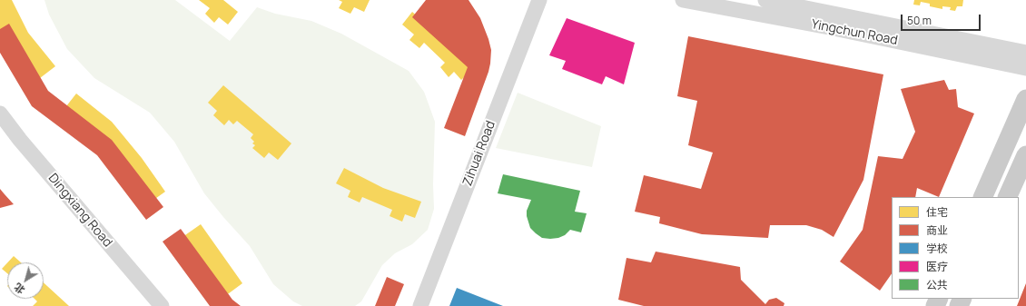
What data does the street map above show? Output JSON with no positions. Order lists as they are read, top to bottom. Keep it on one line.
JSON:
{"streets":{"street":["Yingchun Road","Zihuai Road","Dingxiang Road"]},"legend":["住宅","商业","学校","医疗","公共"],"scale_bar":"50 m","north":"bottom left"}
